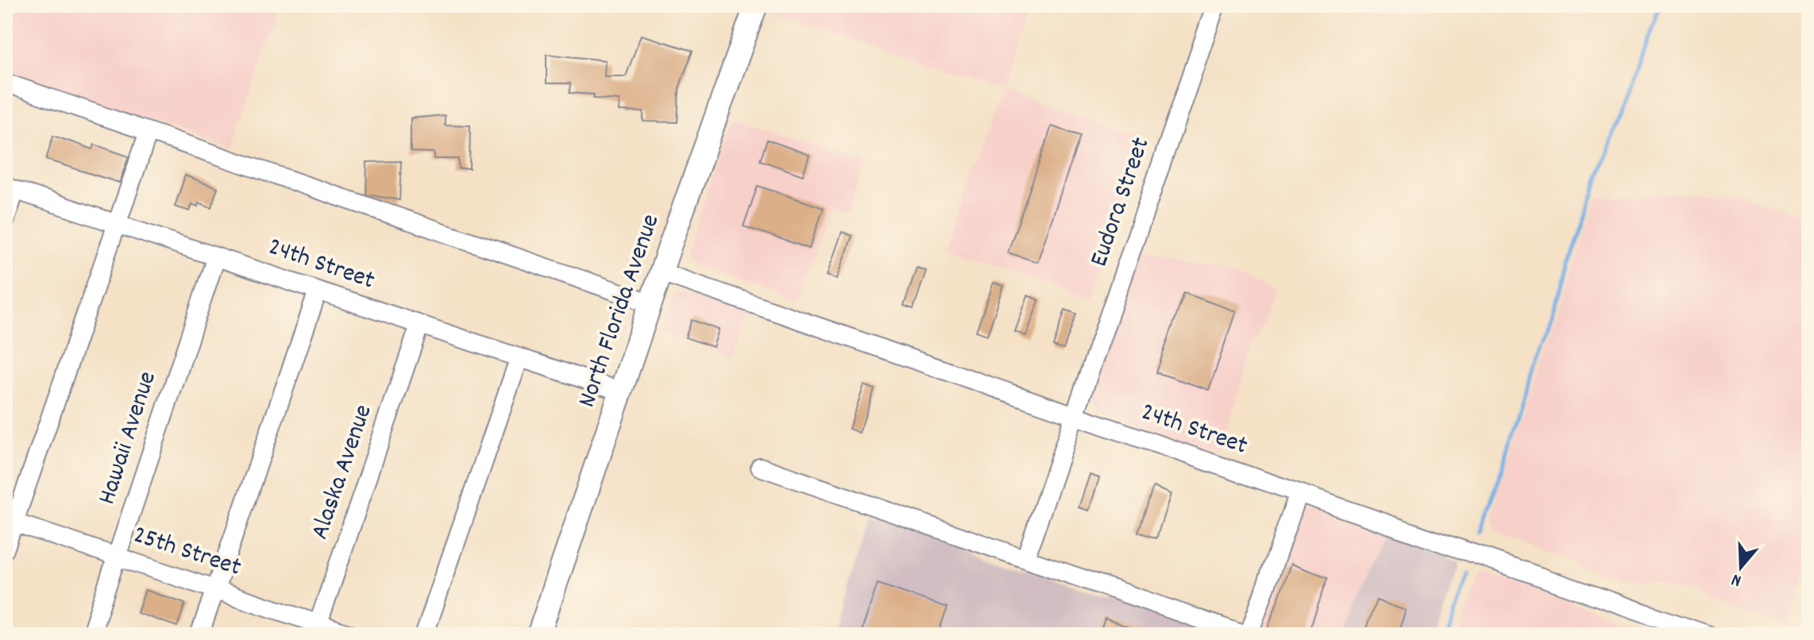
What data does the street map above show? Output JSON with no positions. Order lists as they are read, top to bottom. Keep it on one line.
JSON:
{"streets":{"main road":["North Florida Avenue"],"street":["Eudora Street","24th Street","Hawaii Avenue","Alaska Avenue","25th Street"]},"crossings":[["Eudora Street","24th Street"],["24th Street","North Florida Avenue"],["24th Street","Hawaii Avenue"],["24th Street","Alaska Avenue"],["Hawaii Avenue","25th Street"],["Alaska Avenue","25th Street"]],"north":"bottom"}
